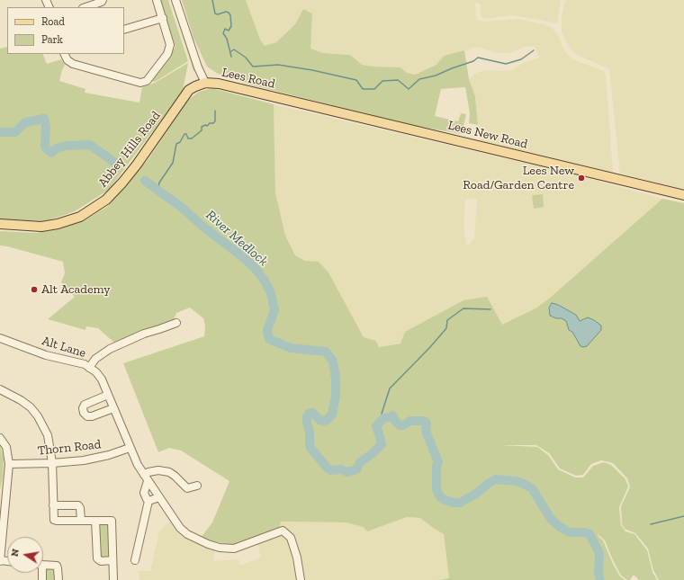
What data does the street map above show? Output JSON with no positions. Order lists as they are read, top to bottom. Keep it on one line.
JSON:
{"streets":{"main road":["Lees Road","Lees New Road","Abbey Hills Road"],"street":["Alt Lane","Thorn Road"]},"crossings":[["Lees Road","Lees New Road"],["Lees Road","Abbey Hills Road"],["Alt Lane","Thorn Road"]],"water":["River Medlock"],"places":["Lees New Road/Garden Centre","Alt Academy"],"legend":["Road","Park"],"north":"left"}
